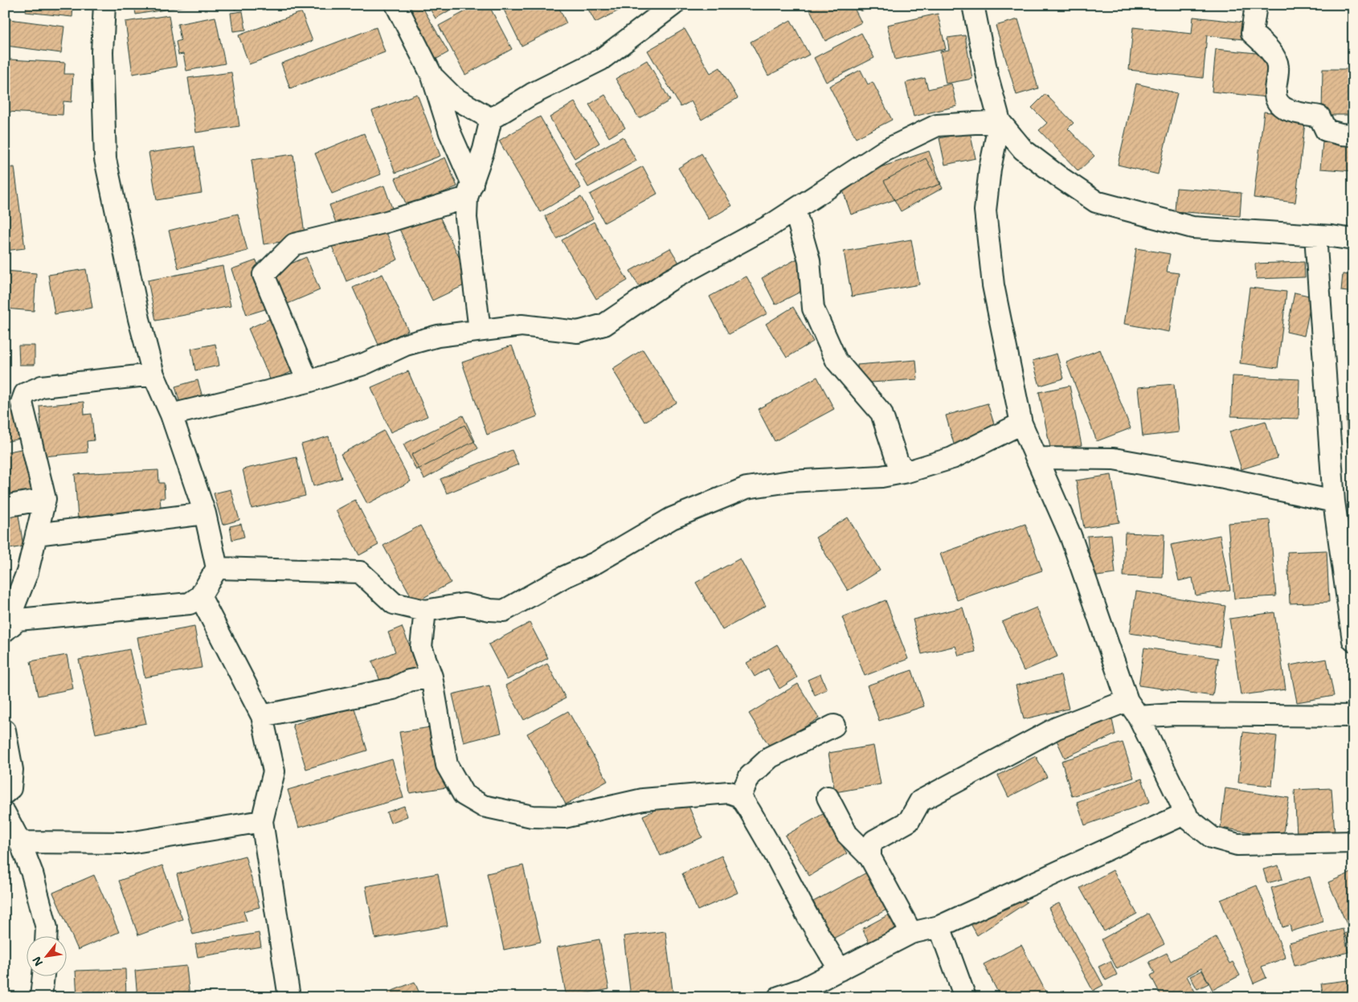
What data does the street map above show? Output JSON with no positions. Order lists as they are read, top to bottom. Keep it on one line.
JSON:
{"north":"bottom left"}
